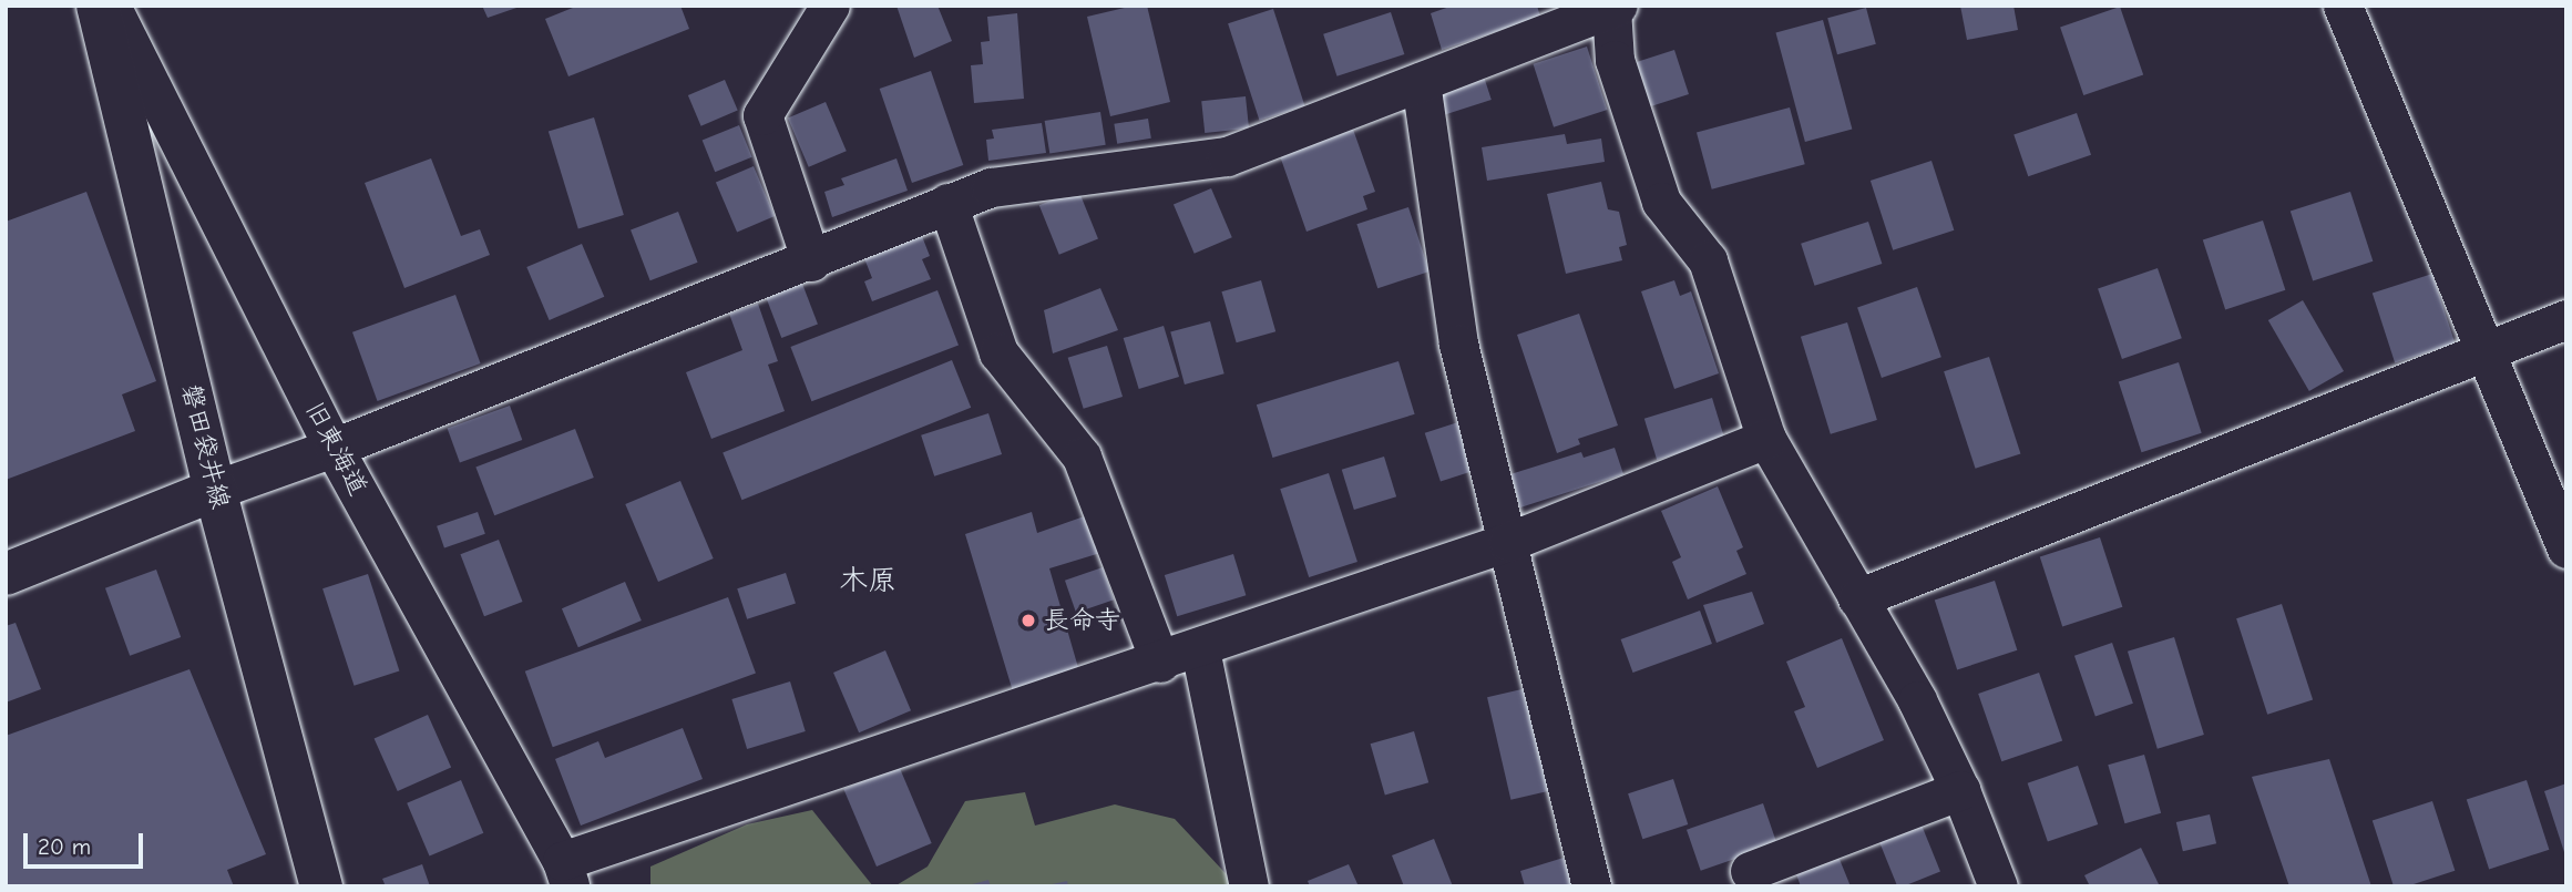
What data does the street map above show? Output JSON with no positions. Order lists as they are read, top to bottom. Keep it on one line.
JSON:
{"streets":{"main road":["磐田袋井線"],"street":["旧東海道"]},"districts":["木原"],"places":["長命寺"],"scale_bar":"20 m"}
